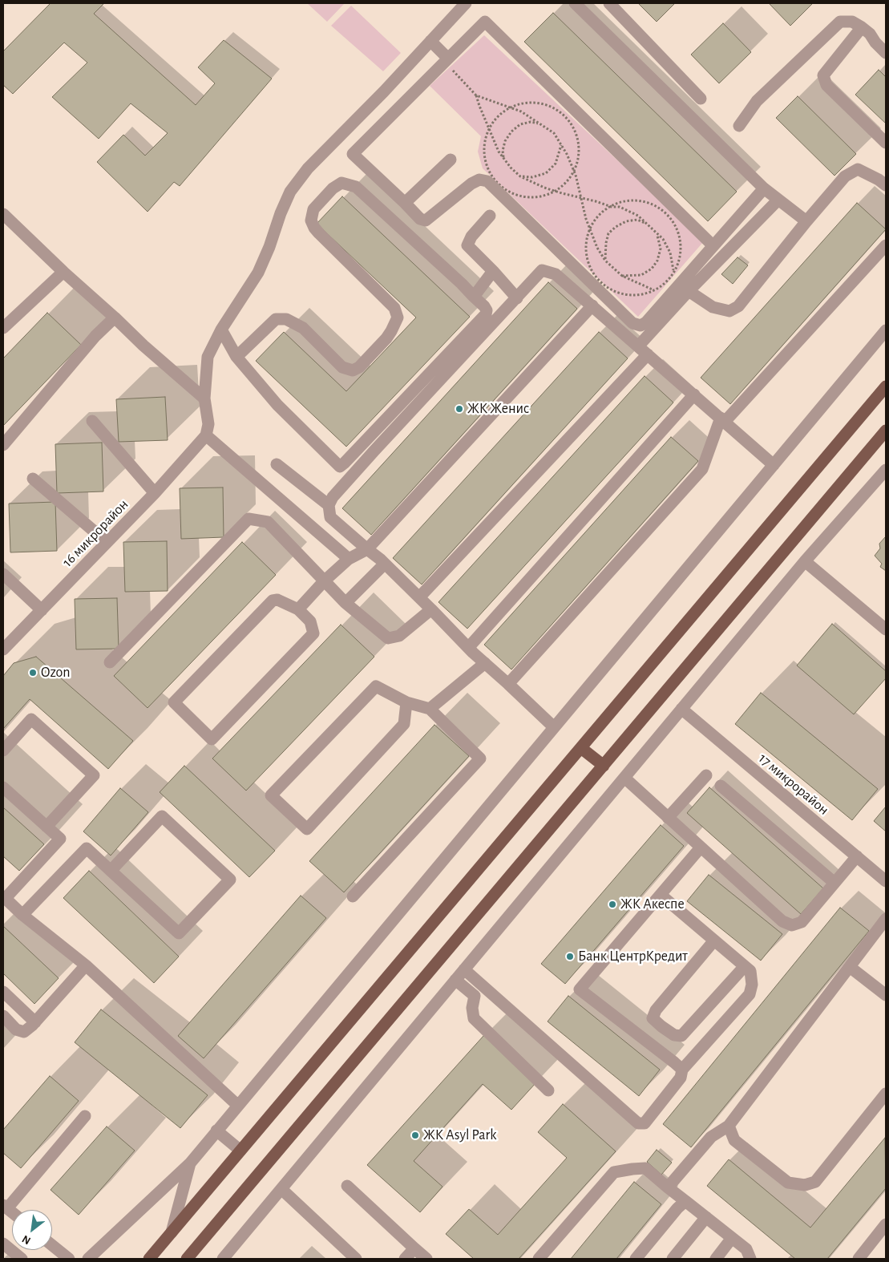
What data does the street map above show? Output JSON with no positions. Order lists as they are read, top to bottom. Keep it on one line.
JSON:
{"streets":{"street":["16 микрорайон","17 микрорайон"]},"places":["ЖК Женис","Ozon","ЖК Акеспе","Банк ЦентрКредит","ЖК Asyl Park"],"north":"bottom left"}
